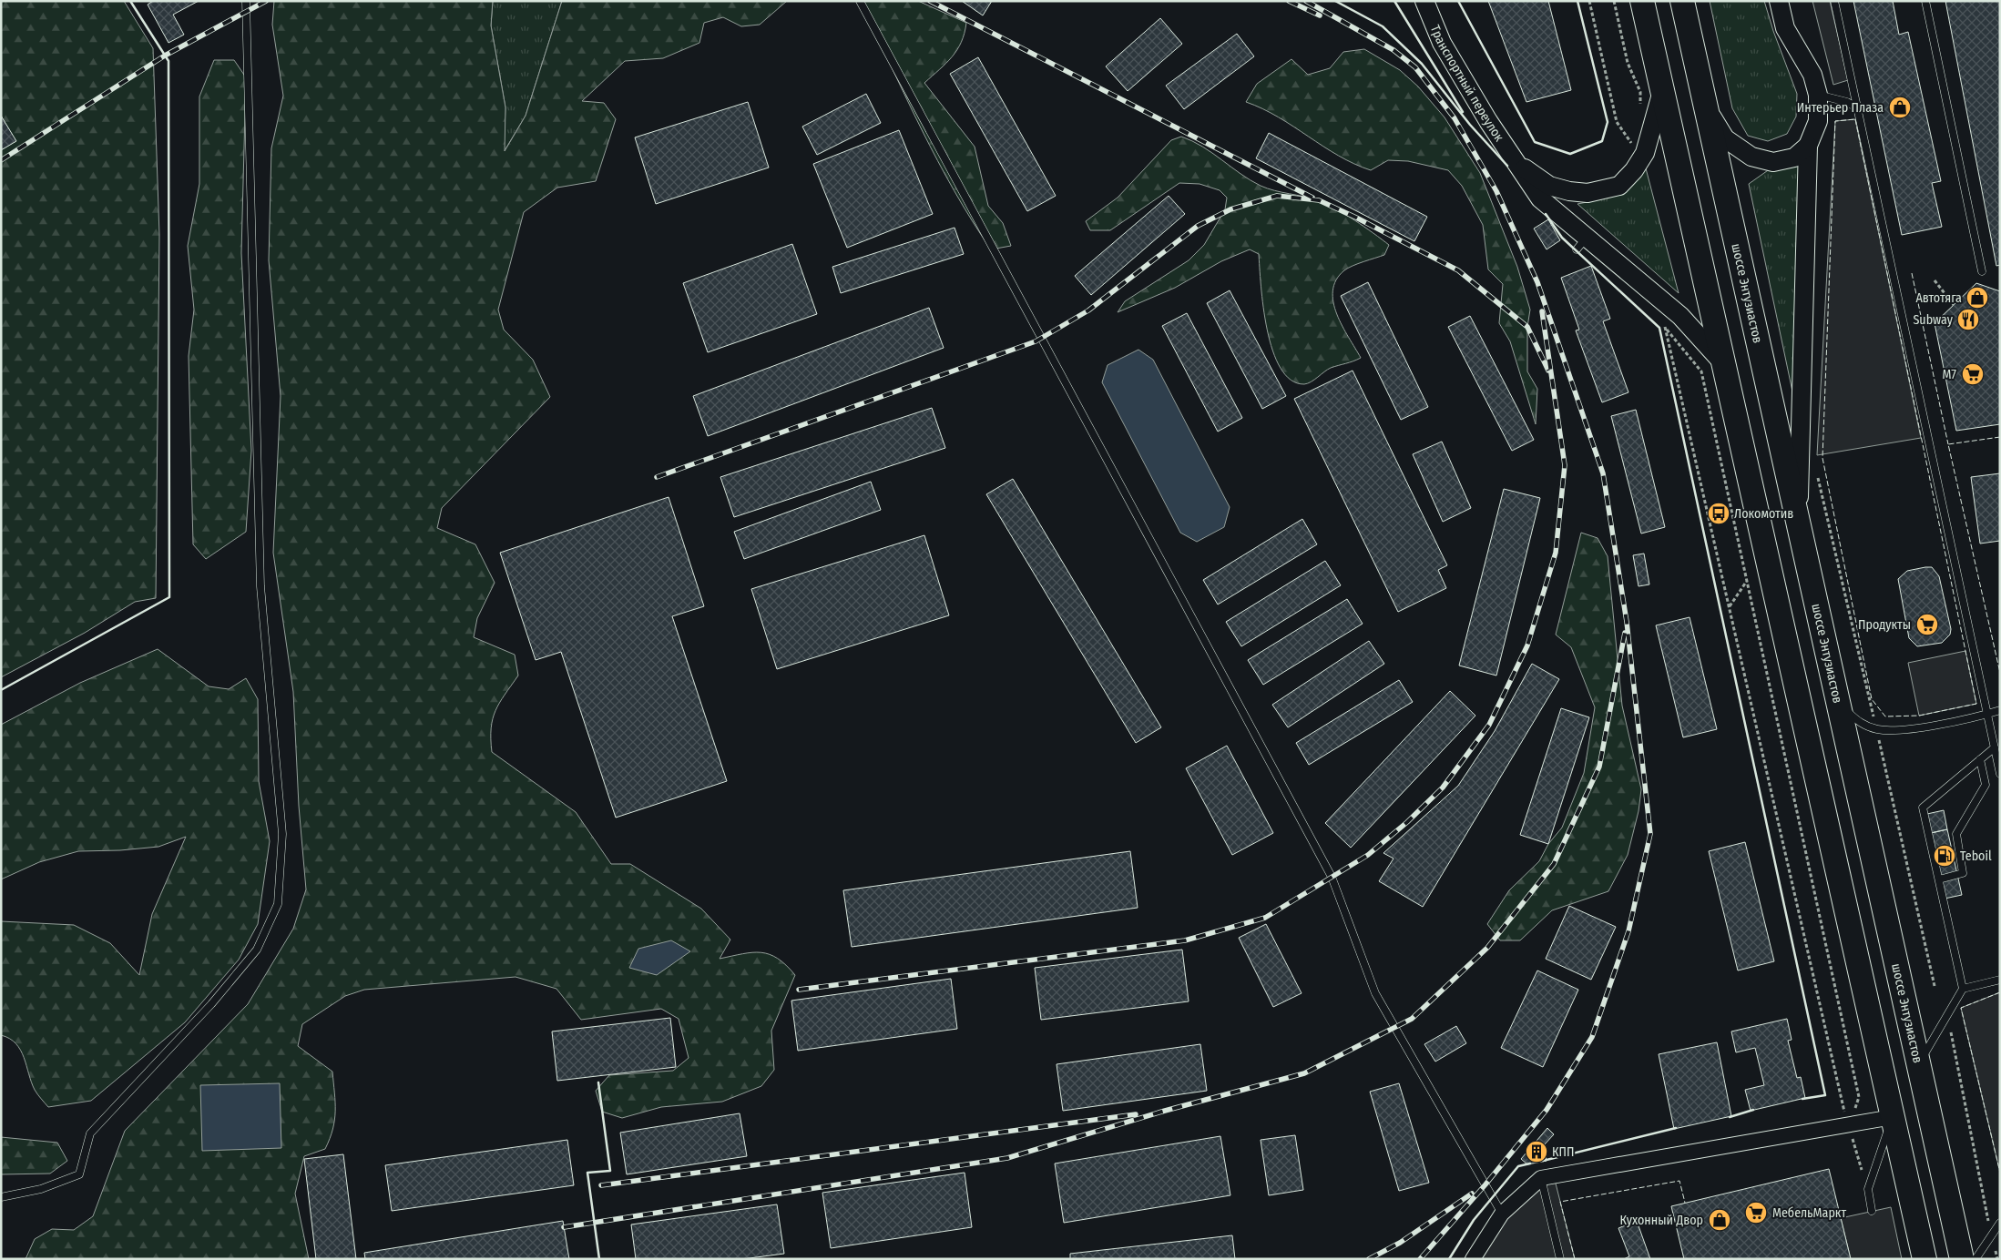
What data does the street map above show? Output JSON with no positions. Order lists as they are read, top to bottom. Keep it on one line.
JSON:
{"streets":{"highway":["шоссе Энтузиастов"],"street":["Транспортный переулок"]},"places":{"shop":["Интерьер Плаза","Автотяга","Кухонный Двор"],"restaurant":["Subway"],"supermarket":["М7","Продукты","МебельМаркт"],"bus stop":["Локомотив"],"fuel station":["Teboil"],"building":["КПП"]}}
